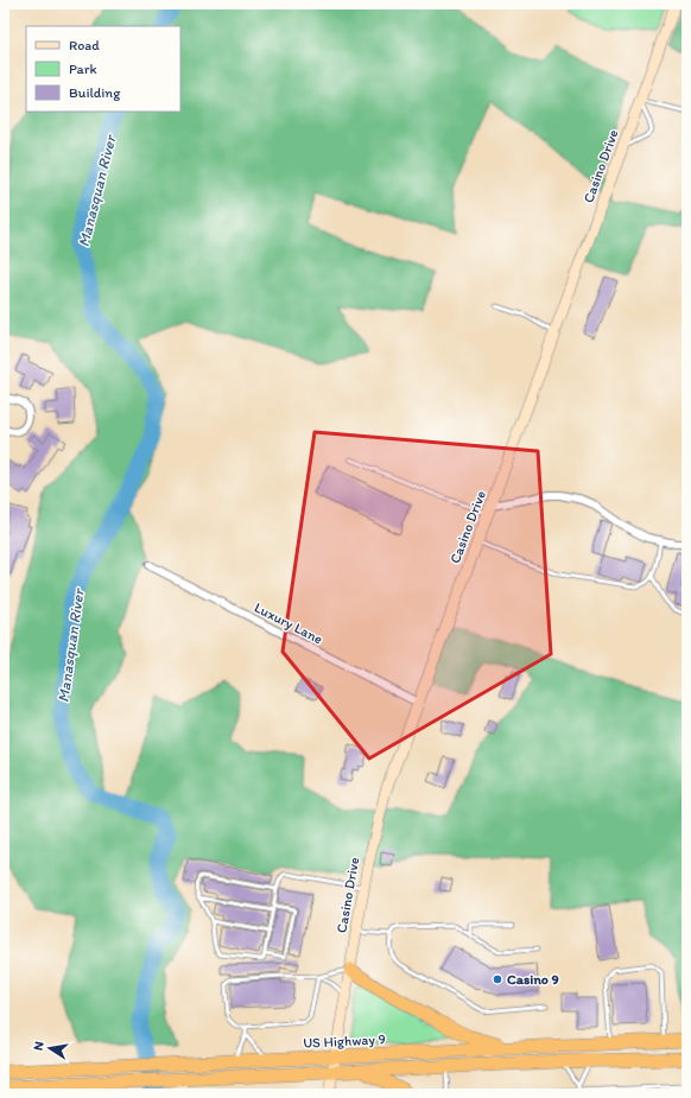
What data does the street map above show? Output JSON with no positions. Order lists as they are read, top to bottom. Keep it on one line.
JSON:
{"streets":{"highway":["US Highway 9"],"street":["Casino Drive","Luxury Lane"]},"crossings":[["Casino Drive","Luxury Lane"],["Casino Drive","US Highway 9"]],"water":["Manasquan River"],"places":["Casino 9"],"legend":["Road","Park","Building"],"north":"left"}
